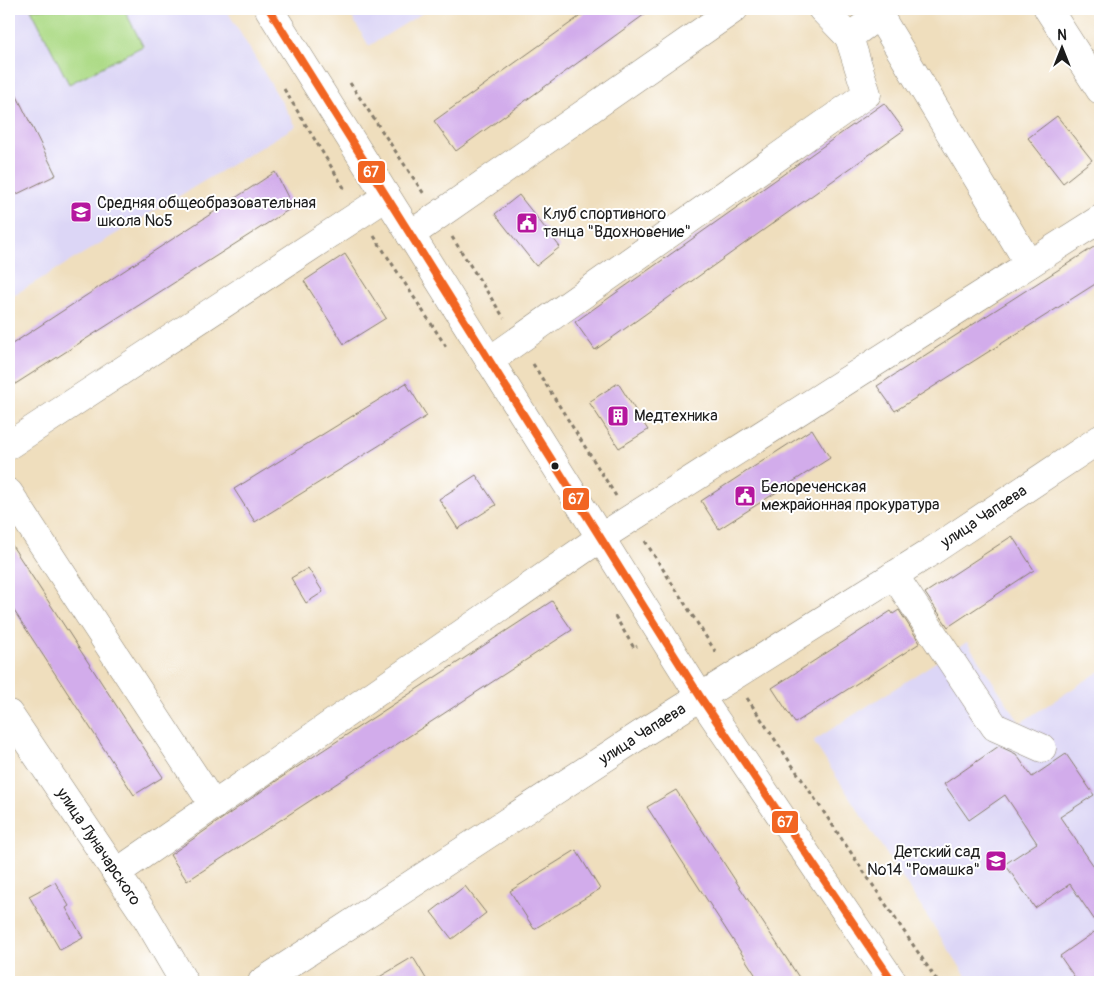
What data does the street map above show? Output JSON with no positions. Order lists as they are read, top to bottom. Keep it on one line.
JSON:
{"streets":{"street":["улица Чапаева","улица Луначарского"]},"places":{"school or university":["Средняя общеобразовательная школа №5","Детский сад №14 \"Ромашка\""],"public building":["Клуб спортивного танца \"Вдохновение\"","Белореченская межрайонная прокуратура"],"building":["Медтехника"]},"lines":["transit line 67"],"north":"top"}
